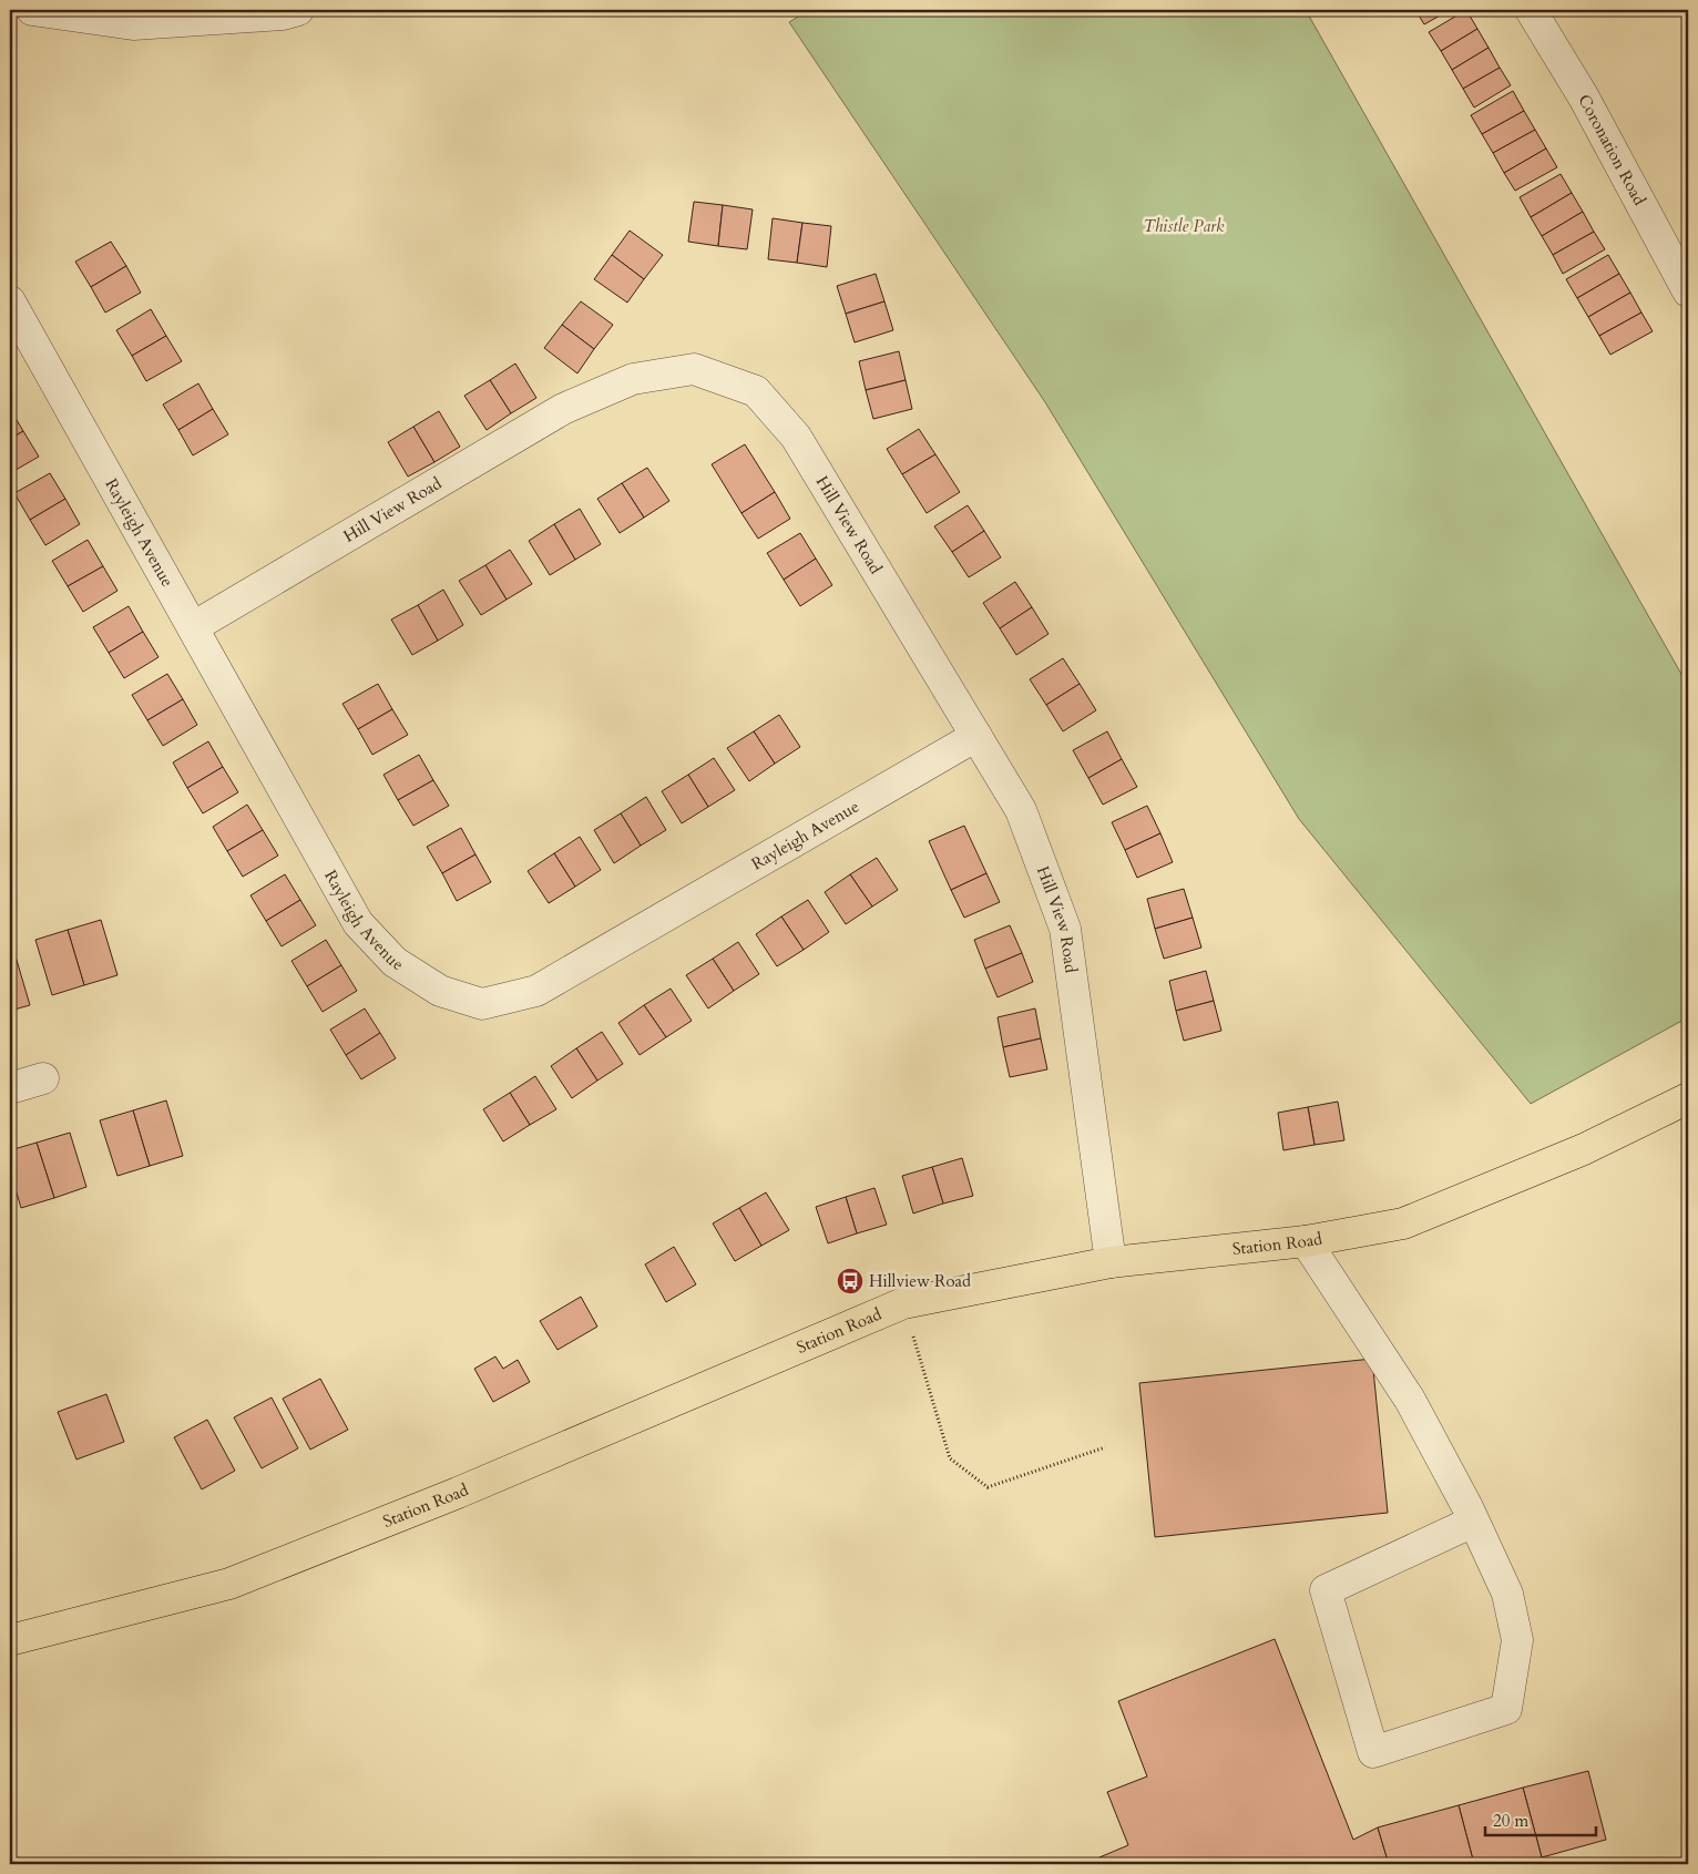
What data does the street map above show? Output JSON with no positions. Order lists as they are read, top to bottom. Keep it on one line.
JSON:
{"streets":{"main road":["Station Road"],"street":["Coronation Road","Hill View Road","Rayleigh Avenue"]},"crossings":[["Hill View Road","Rayleigh Avenue"],["Hill View Road","Station Road"]],"parks":["Thistle Park"],"places":{"bus stop":["Hillview Road"]},"scale_bar":"20 m"}
